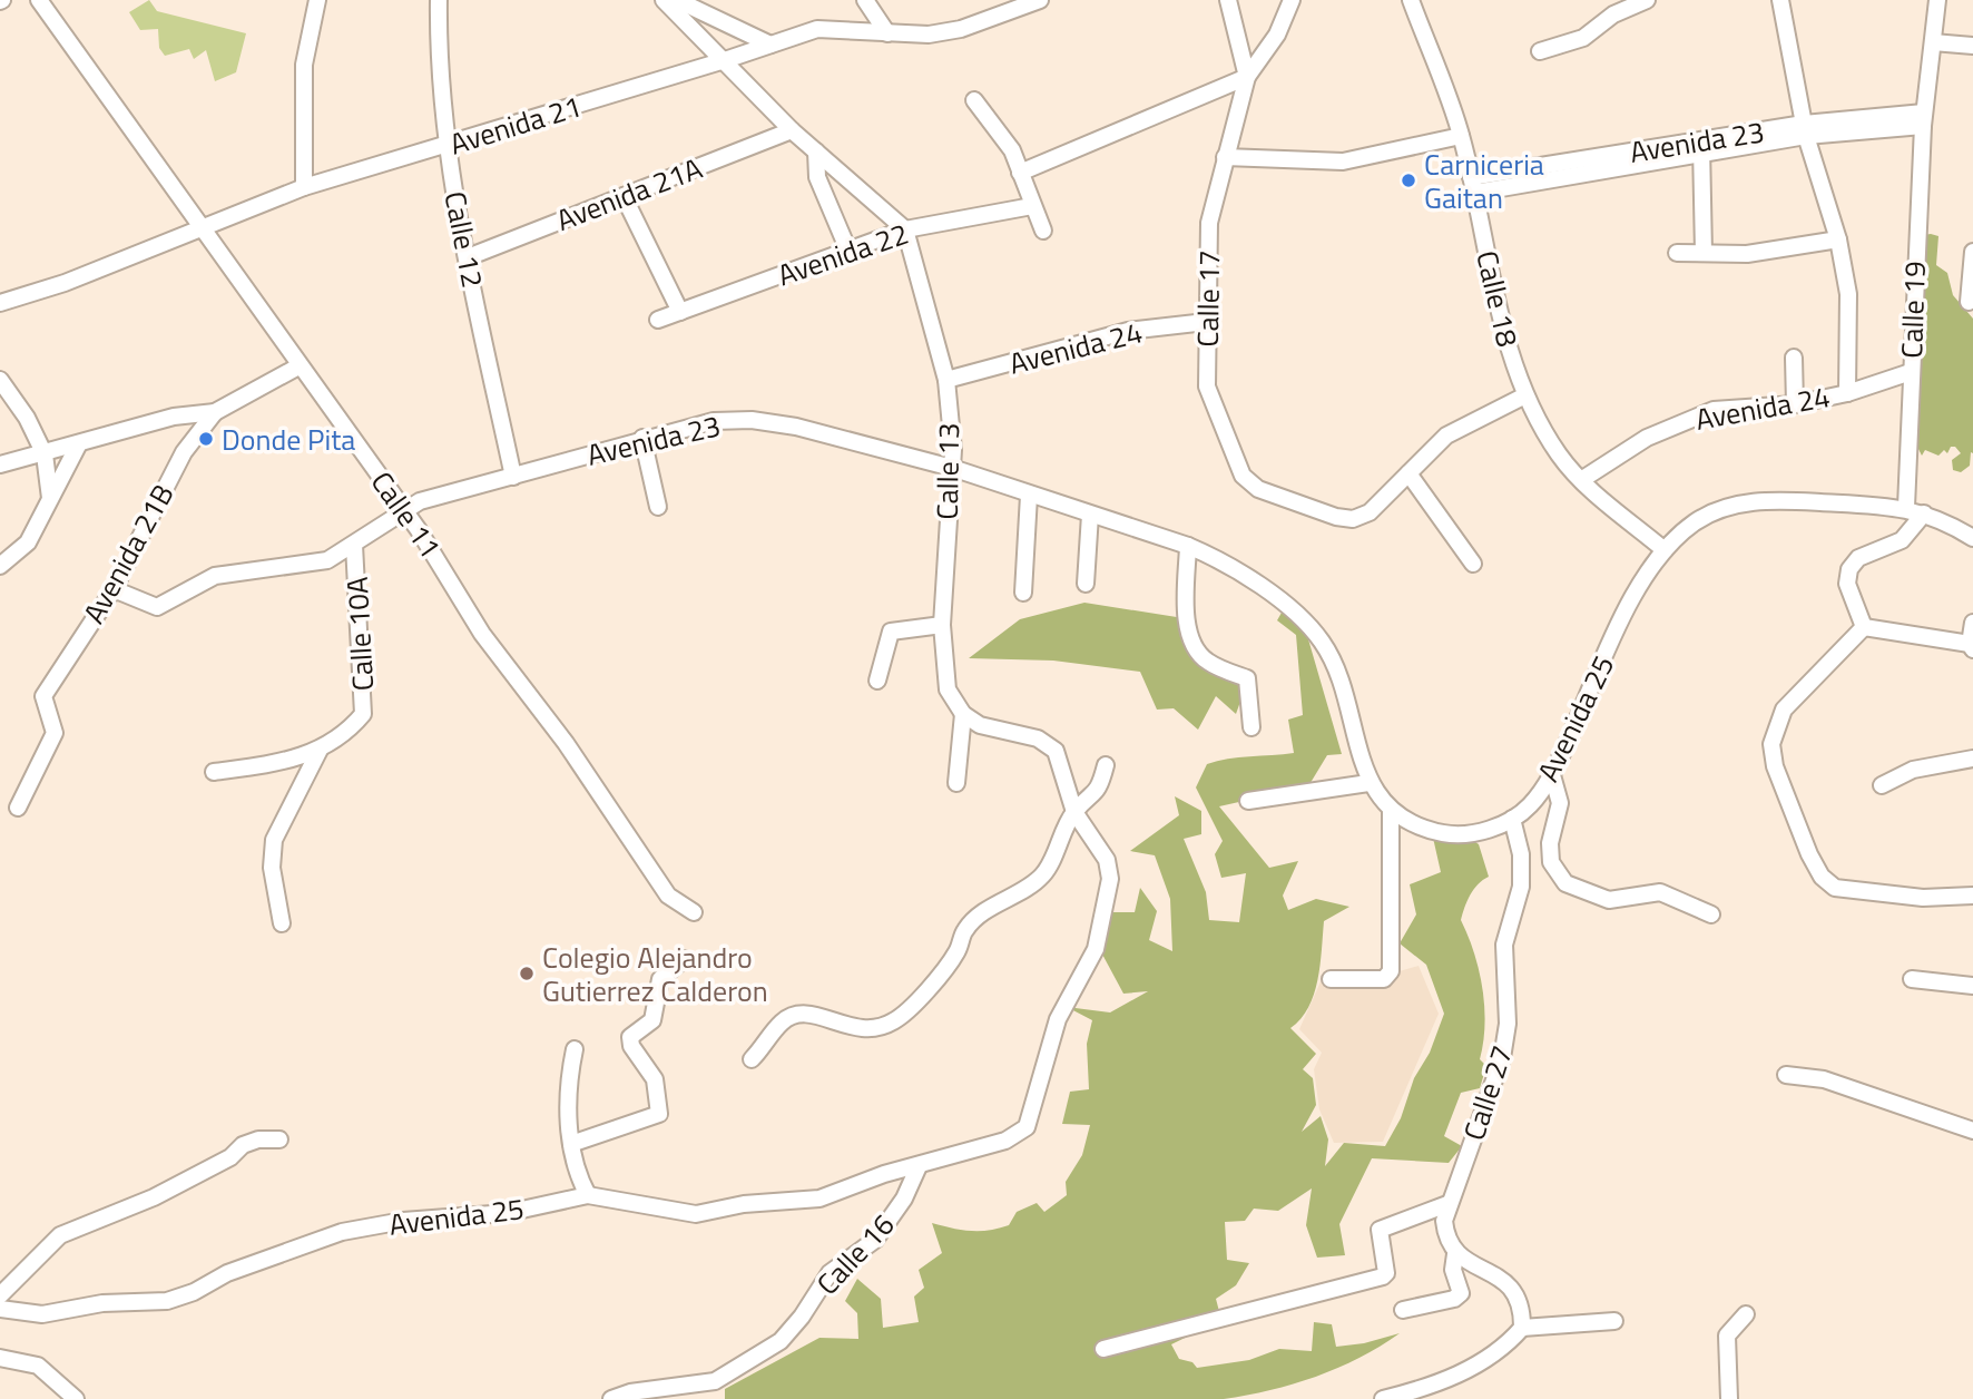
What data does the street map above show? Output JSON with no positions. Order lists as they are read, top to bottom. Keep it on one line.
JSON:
{"streets":{"street":["Avenida 21","Avenida 23","Avenida 21A","Calle 12","Avenida 22","Calle 17","Calle 18","Calle 19","Avenida 24","Calle 13","Calle 11","Avenida 21B","Calle 10A","Avenida 25","Calle 27","Calle 16"]},"crossings":[["Avenida 21","Calle 12"],["Avenida 21","Calle 11"],["Avenida 23","Calle 12"],["Avenida 23","Calle 18"],["Avenida 23","Calle 19"],["Avenida 23","Calle 13"],["Avenida 23","Calle 11"],["Avenida 23","Avenida 25"],["Avenida 21A","Calle 12"],["Avenida 22","Calle 13"],["Calle 17","Avenida 24"],["Calle 18","Avenida 24"],["Calle 18","Avenida 25"],["Calle 19","Avenida 24"],["Calle 19","Avenida 25"],["Avenida 24","Calle 13"],["Calle 13","Avenida 25"],["Avenida 25","Calle 27"],["Avenida 25","Calle 16"]],"places":["Carniceria Gaitan","Donde Pita","Colegio Alejandro Gutierrez Calderon"]}
